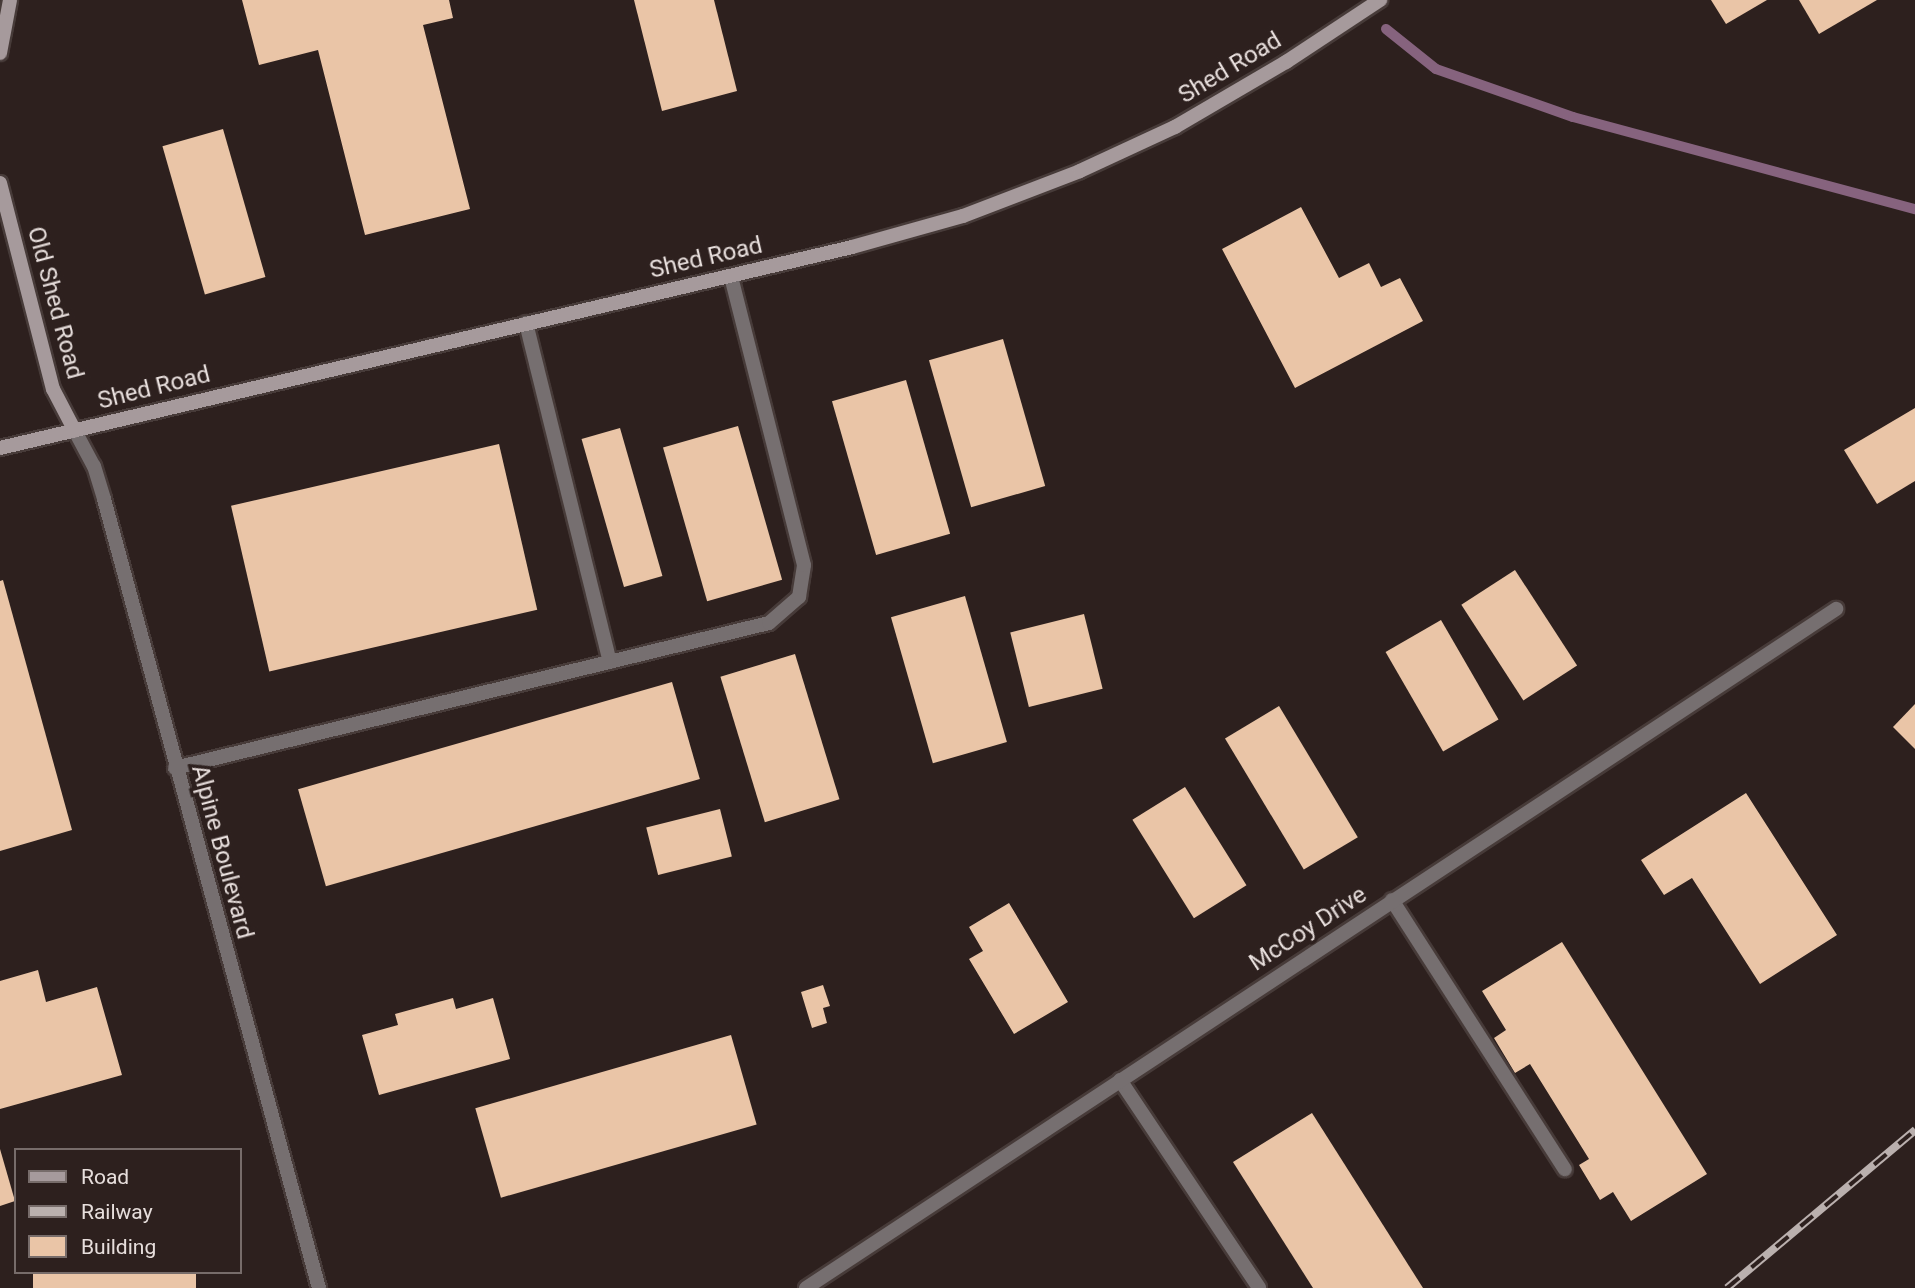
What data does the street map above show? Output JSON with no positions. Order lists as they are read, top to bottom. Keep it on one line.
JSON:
{"streets":{"street":["Shed Road","Old Shed Road","Alpine Boulevard","McCoy Drive"]},"crossings":[["Shed Road","Old Shed Road"],["Shed Road","Alpine Boulevard"],["Old Shed Road","Alpine Boulevard"]],"legend":["Road","Railway","Building"]}
